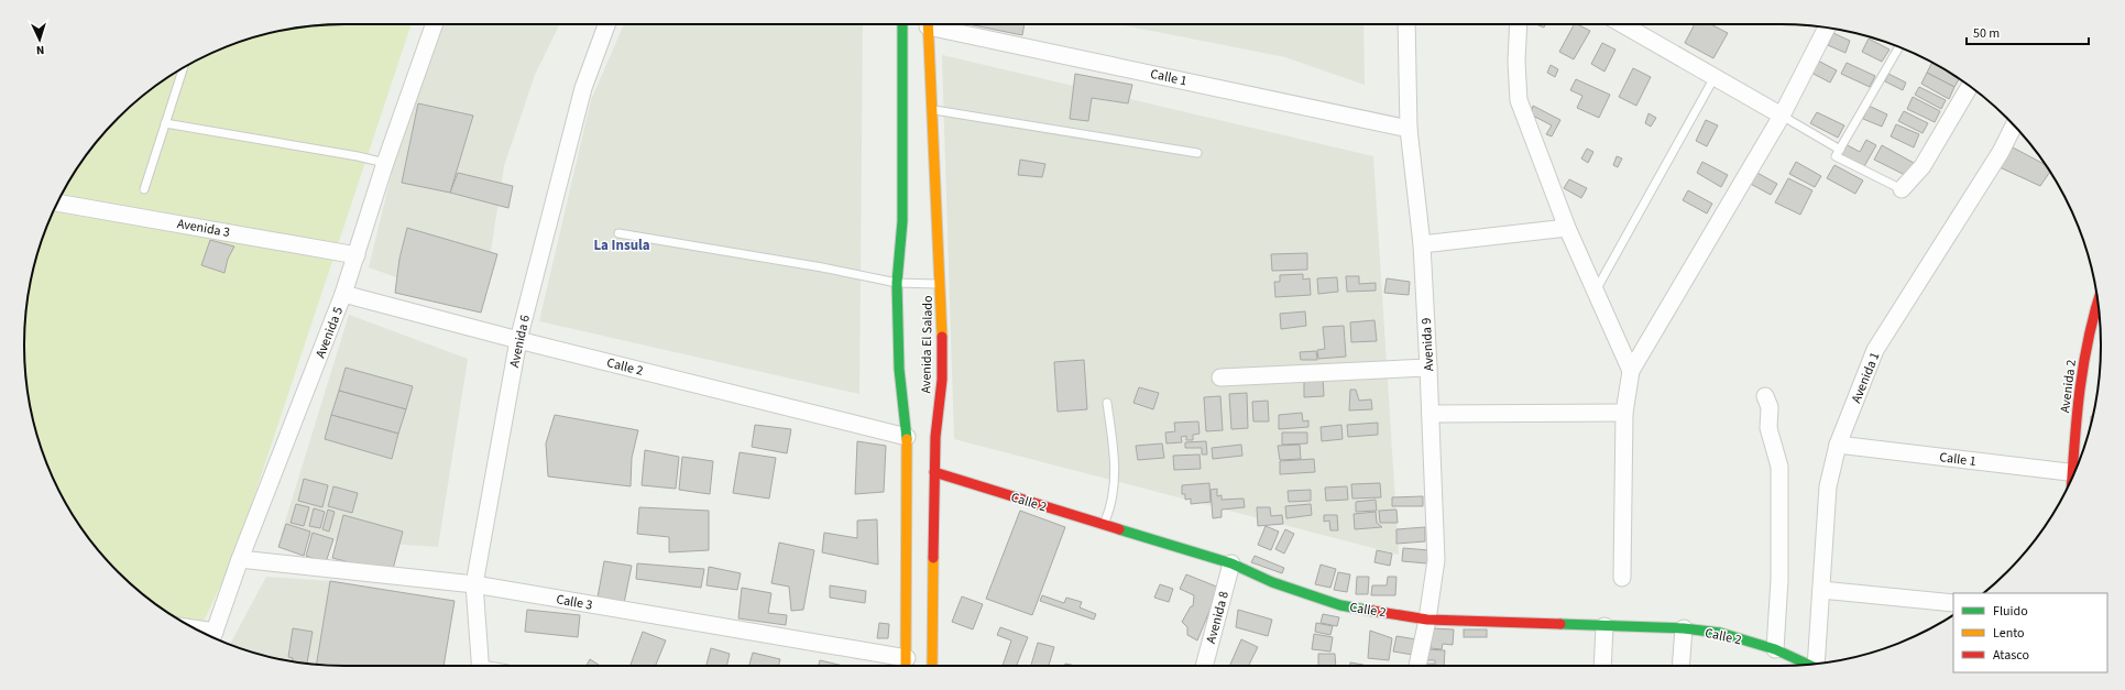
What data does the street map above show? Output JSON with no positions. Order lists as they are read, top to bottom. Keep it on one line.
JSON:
{"streets":{"main road":["Avenida El Salado","Calle 2","Avenida 2"],"street":["Calle 1","Avenida 3","Avenida 5","Avenida 6","Avenida 9","Avenida 1","Calle 3","Avenida 8"]},"crossings":[["Calle 1","Avenida 9"],["Calle 1","Avenida 1"],["Avenida 3","Avenida 5"],["Avenida 5","Calle 2"],["Avenida 5","Calle 3"],["Avenida 6","Calle 2"],["Avenida 6","Calle 3"],["Avenida El Salado","Calle 2"],["Avenida El Salado","Calle 3"],["Avenida 9","Calle 2"],["Calle 2","Avenida 8"]],"districts":["La Insula"],"legend":["Fluido","Lento","Atasco"],"scale_bar":"50 m","north":"bottom"}
